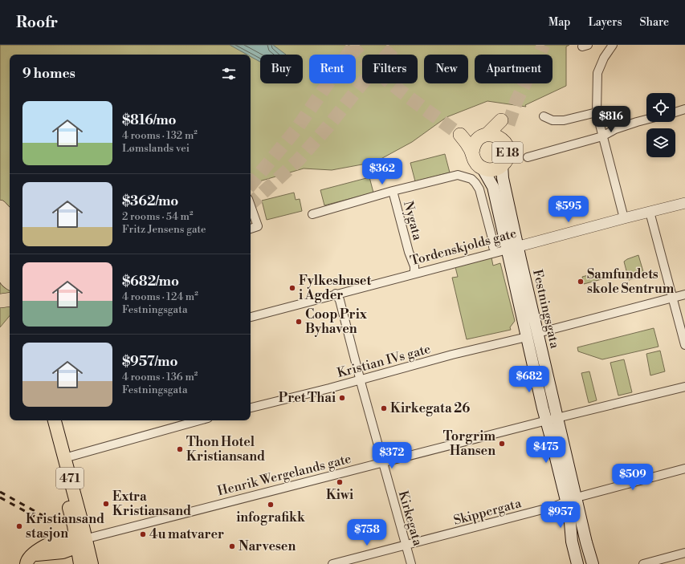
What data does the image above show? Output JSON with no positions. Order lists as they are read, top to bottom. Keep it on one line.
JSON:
{"streets":{"highway":["E 18"],"main road":["Festningsgata","471"],"street":["Nygata","Tordenskjolds gate","Kristian IVs gate","Henrik Wergelands gate","Skippergata","Kirkegata"]},"crossings":[["Nygata","Tordenskjolds gate"],["Tordenskjolds gate","Festningsgata"],["Tordenskjolds gate","Kirkegata"],["Festningsgata","Kristian IVs gate"],["Festningsgata","Henrik Wergelands gate"],["Festningsgata","Skippergata"],["Kristian IVs gate","Kirkegata"],["Henrik Wergelands gate","471"],["Henrik Wergelands gate","Kirkegata"],["Skippergata","Kirkegata"]],"places":["Samfundets skole Sentrum","Fylkeshuset i Agder","Coop Prix Byhaven","Pret Thai","Kirkegata 26","Torgrim Hansen","Thon Hotel Kristiansand","Kiwi","Extra Kristiansand","infografikk","Kristiansand stasjon","4u matvarer","Narvesen"],"page":{"header":"Roofr","nav":["Map","Layers","Share"],"chip":["Buy","Rent","Filters","New","Apartment"],"heading":"9 homes","list":[{"name":"$816/mo","note":"4 rooms · 132 m² · Lømslands vei"},{"name":"$362/mo","note":"2 rooms · 54 m² · Fritz Jensens gate"},{"name":"$682/mo","note":"4 rooms · 124 m² · Festningsgata"},{"name":"$957/mo","note":"4 rooms · 136 m² · Festningsgata"}],"price":["$816","$362","$595","$682","$475","$372","$509","$957","$758"]}}
